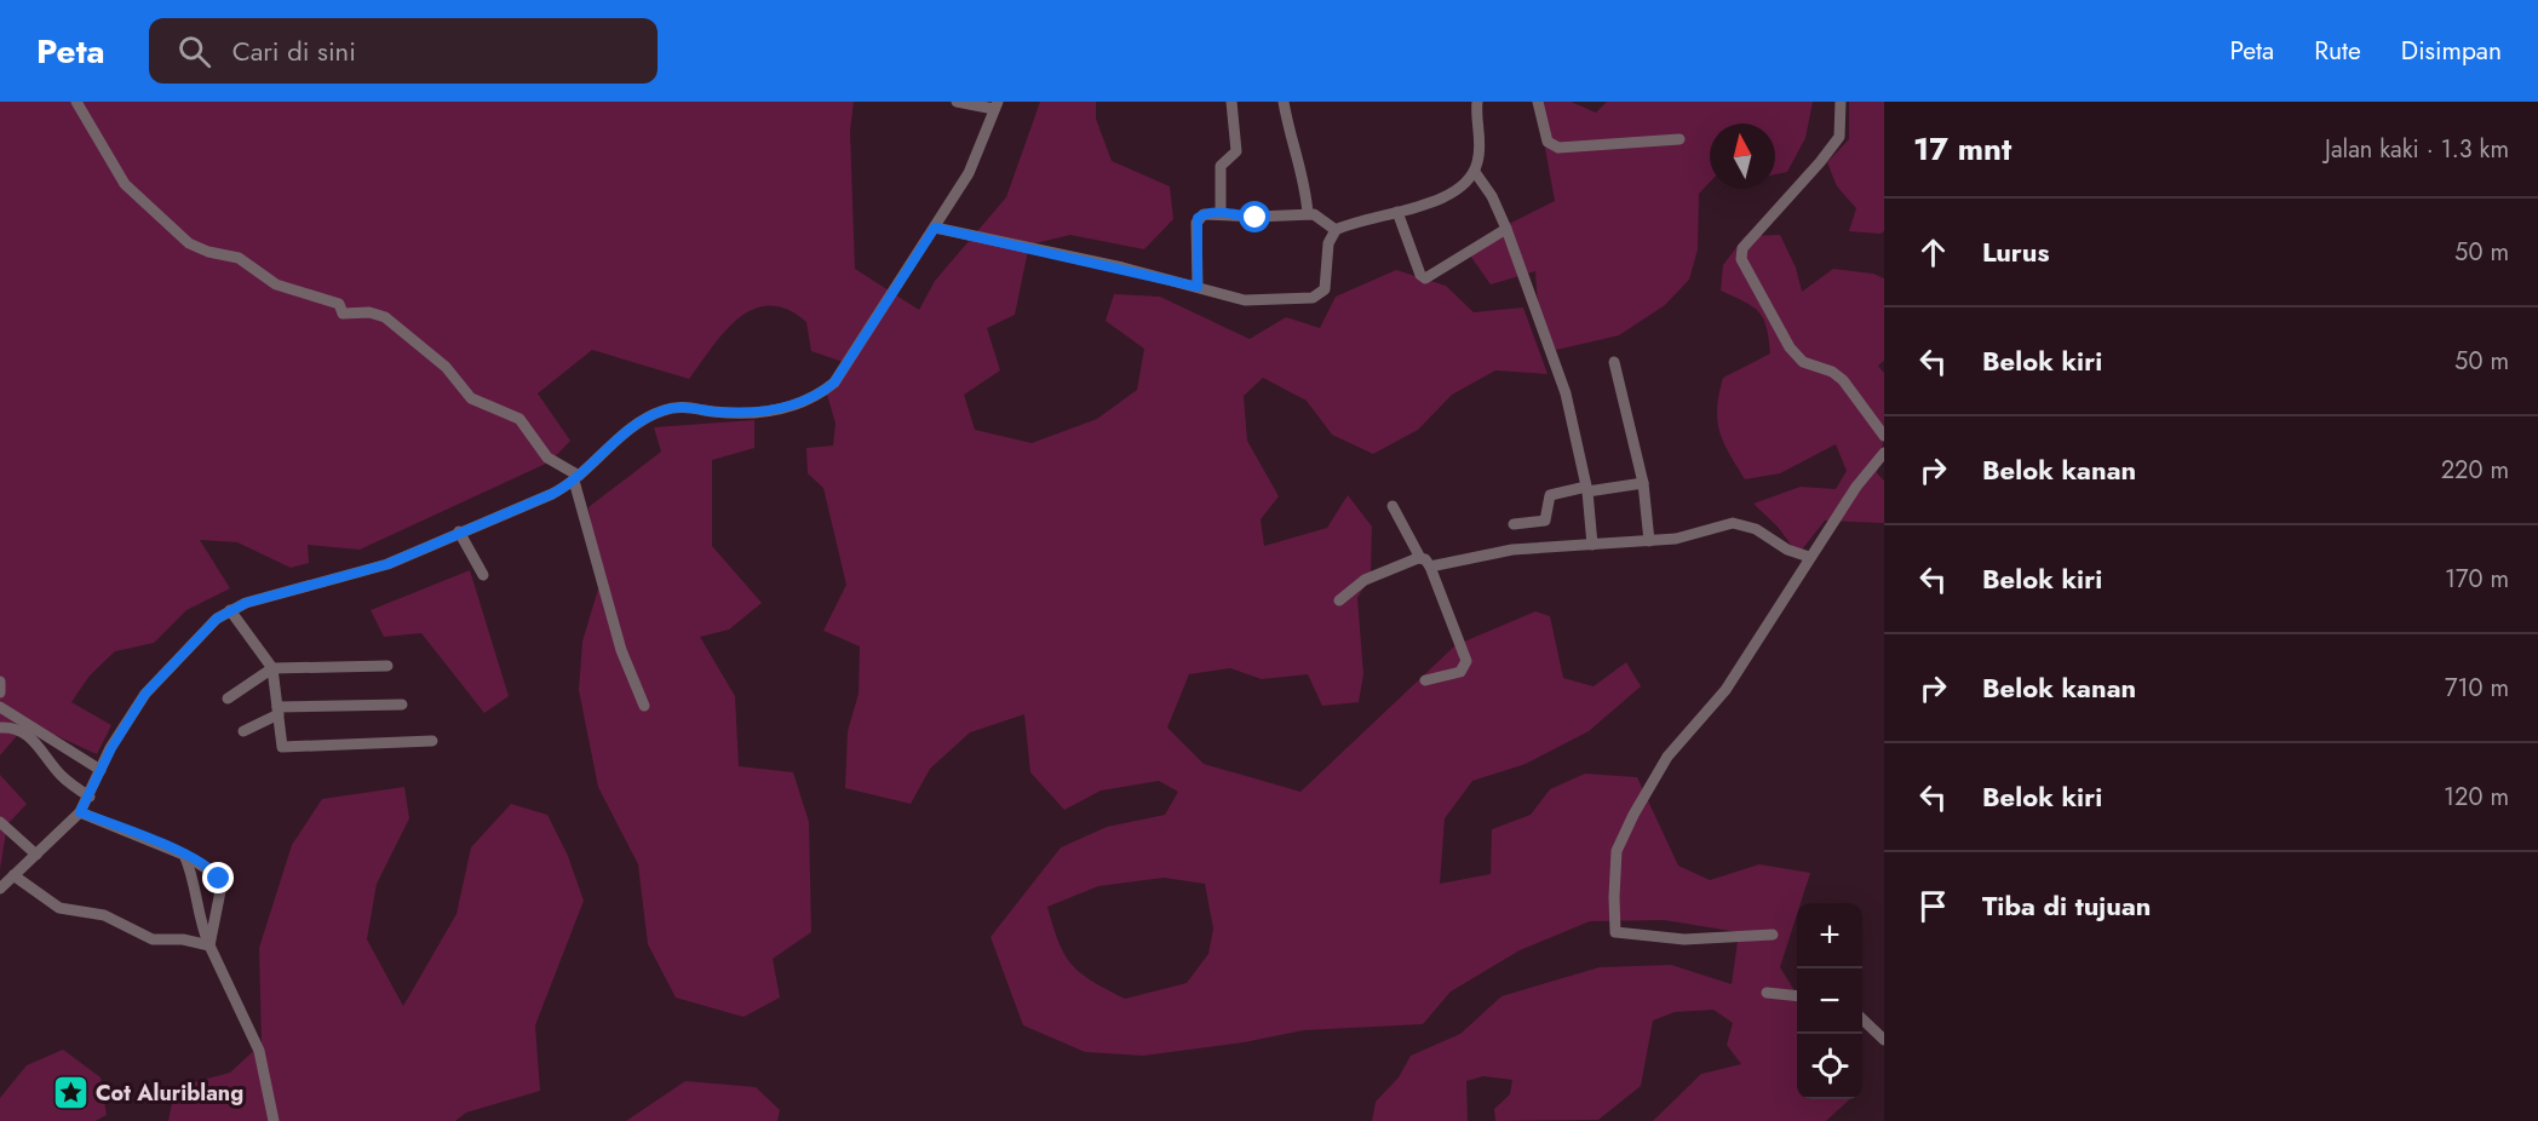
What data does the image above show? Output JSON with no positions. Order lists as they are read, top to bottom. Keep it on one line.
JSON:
{"places":{"place":["Cot Aluriblang"]},"north":"top","page":{"header":"Peta","search":"Cari di sini","nav":["Peta","Rute","Disimpan"],"heading":["17 mnt","Jalan kaki · 1.3 km"],"list":[["Lurus","50 m"],["Belok kiri","50 m"],["Belok kanan","220 m"],["Belok kiri","170 m"],["Belok kanan","710 m"],["Belok kiri","120 m"],"Tiba di tujuan"],"map_buttons":["+","−"]}}
